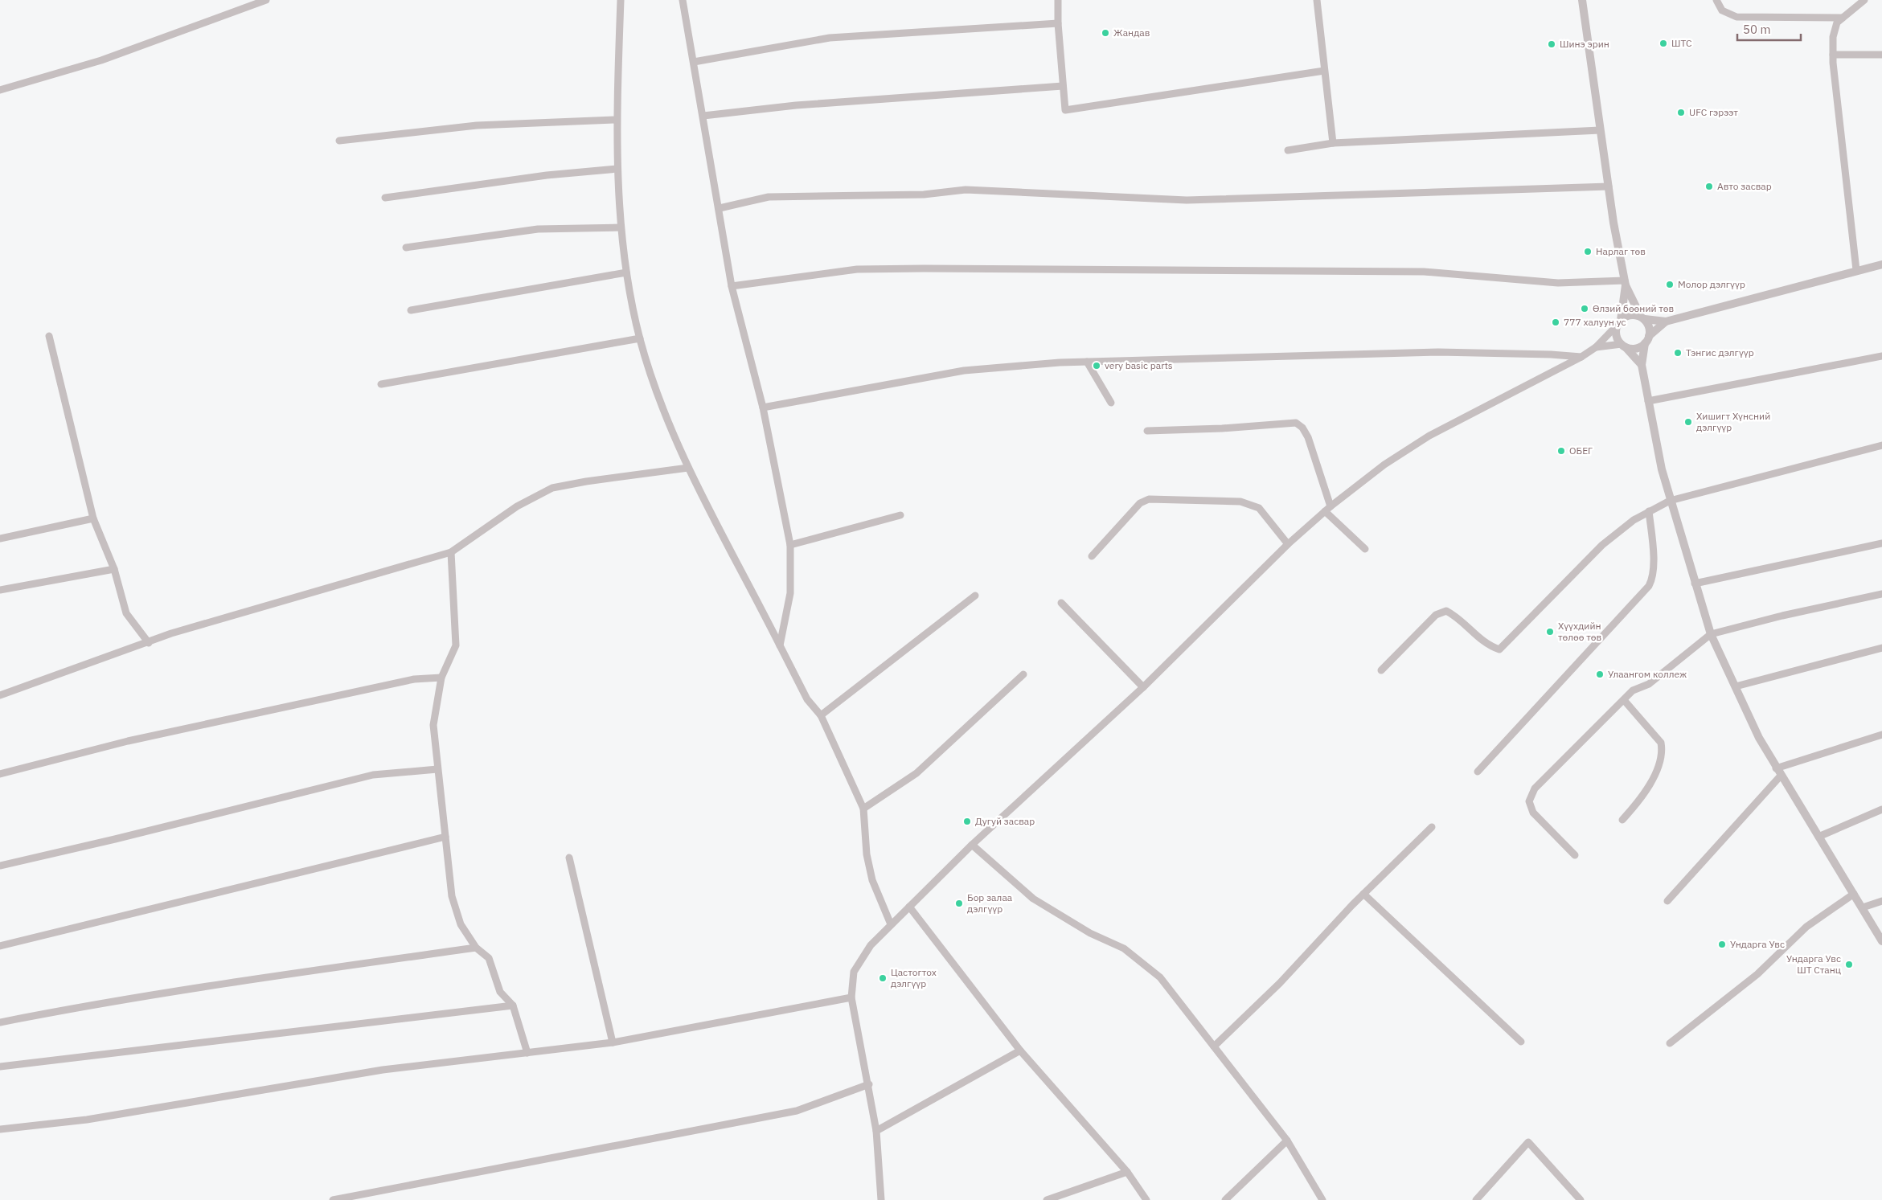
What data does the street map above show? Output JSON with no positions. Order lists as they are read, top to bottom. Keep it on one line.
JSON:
{"places":["Жандав","ШТС","Шинэ эрин","UFC гэрээт","Авто засвар","Нарлаг төв","Молор дэлгүүр","Өлзий бөөний төв","777 халуун ус","Тэнгис дэлгүүр","very basic parts","Хишигт Хүнсний дэлгүүр","ОБЕГ","Хүүхдийн төлөө төв","Улаангом коллеж","Дугуй засвар","Бор залаа дэлгүүр","Ундарга Увс","Ундарга Увс ШТ Станц","Цастогтох дэлгүүр"],"scale_bar":"50 m"}
